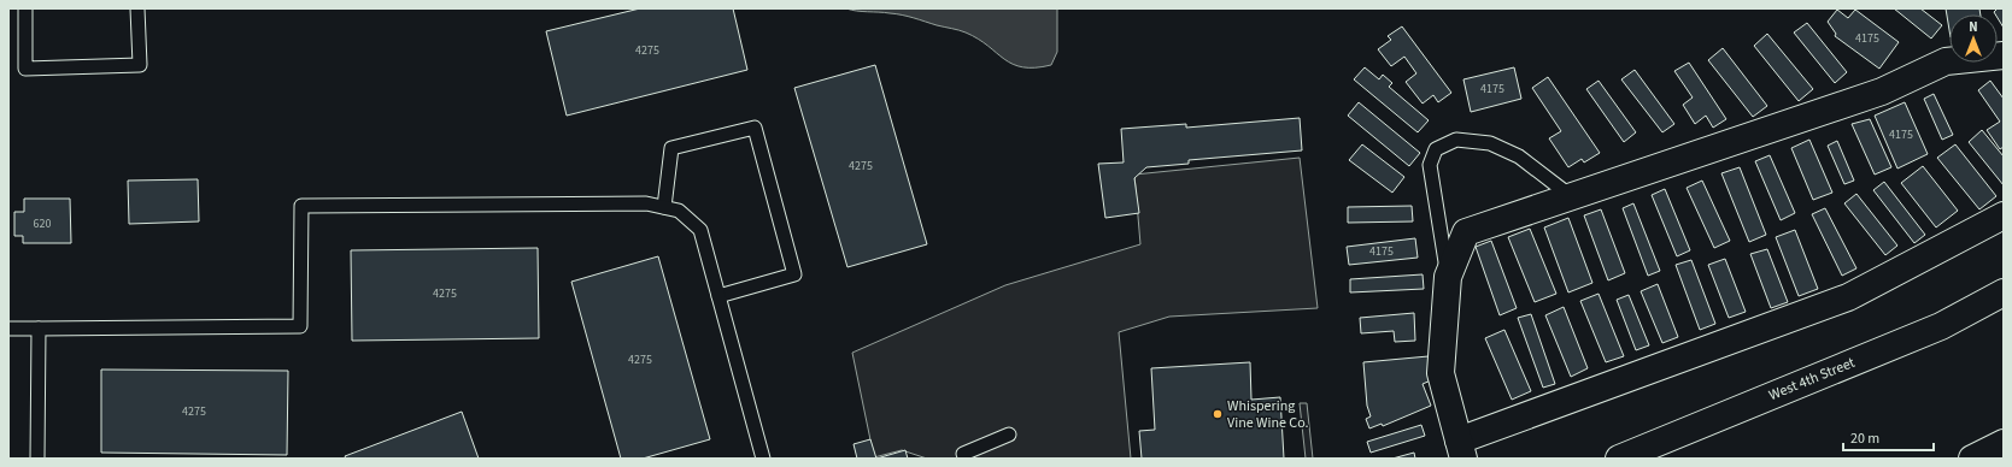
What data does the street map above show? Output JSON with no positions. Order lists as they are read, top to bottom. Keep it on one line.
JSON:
{"streets":{"street":["West 4th Street"]},"places":["Whispering Vine Wine Co."],"house_numbers":["4175","4275","4175","4175","4275","620","4175","4275","4275","4275"],"scale_bar":"20 m","north":"top"}
